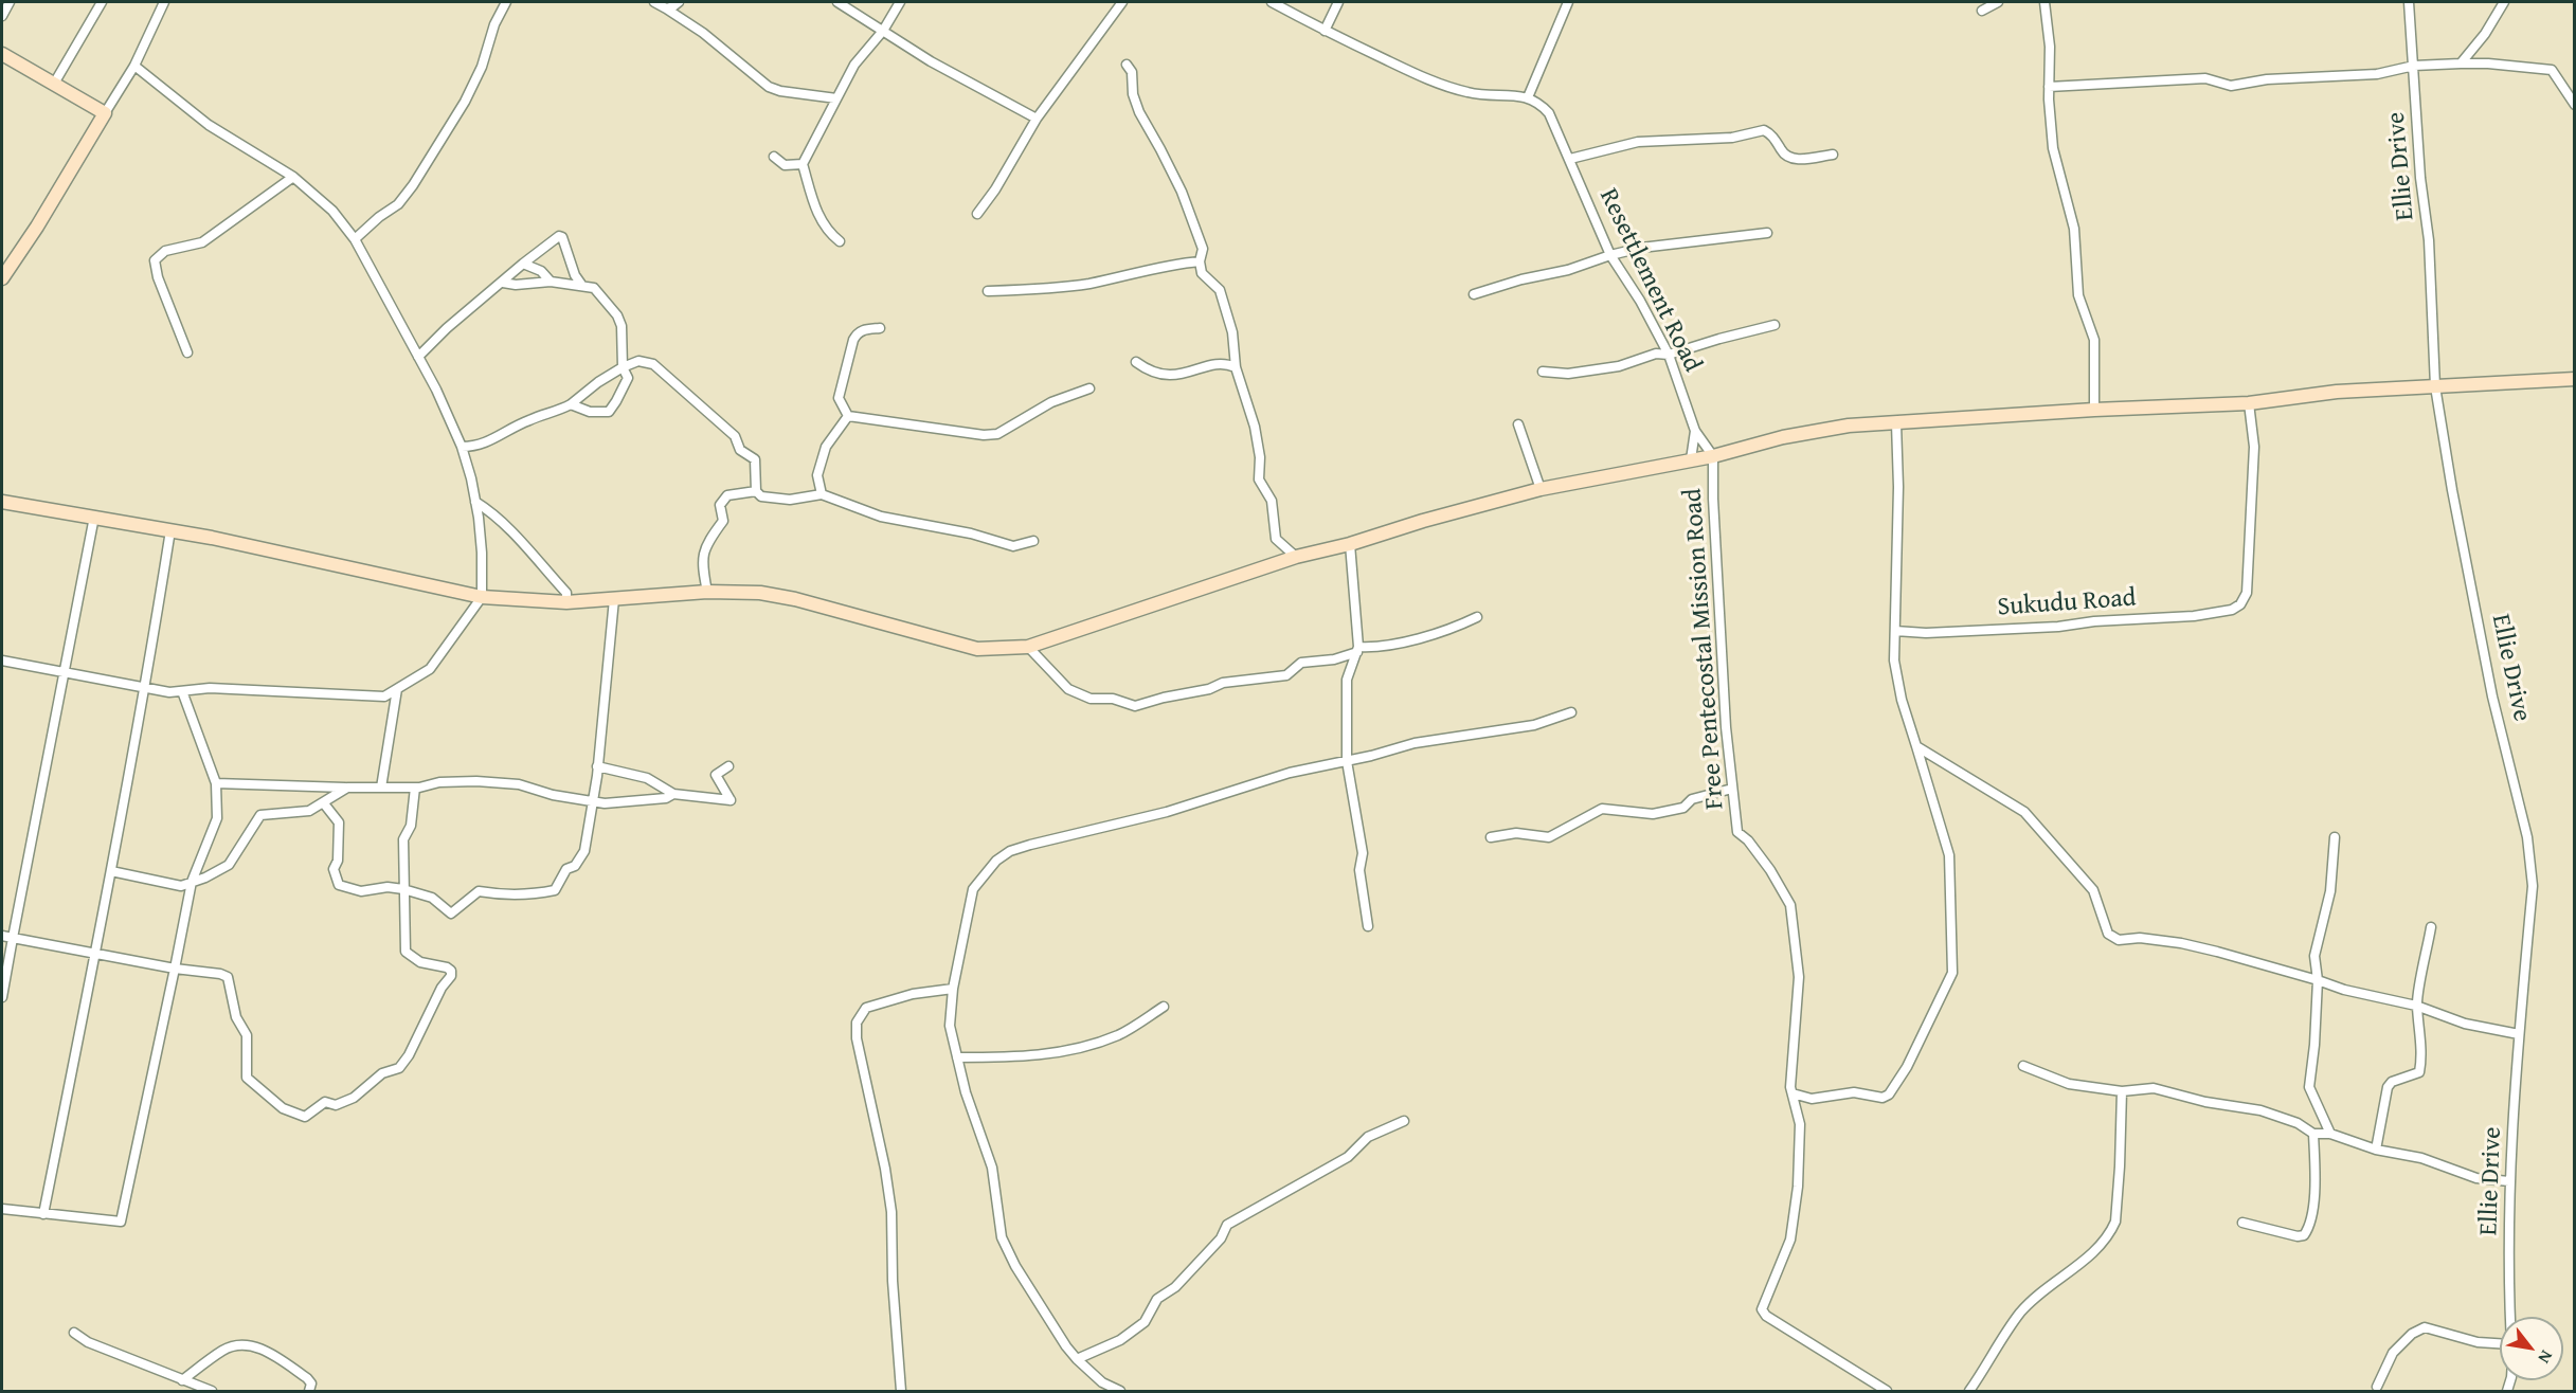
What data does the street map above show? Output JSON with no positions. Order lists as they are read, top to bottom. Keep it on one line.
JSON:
{"streets":{"street":["Ellie Drive","Resettlement Road","Sukudu Road","Free Pentecostal Mission Road"]},"crossings":[["Resettlement Road","Free Pentecostal Mission Road"]],"north":"bottom right"}
